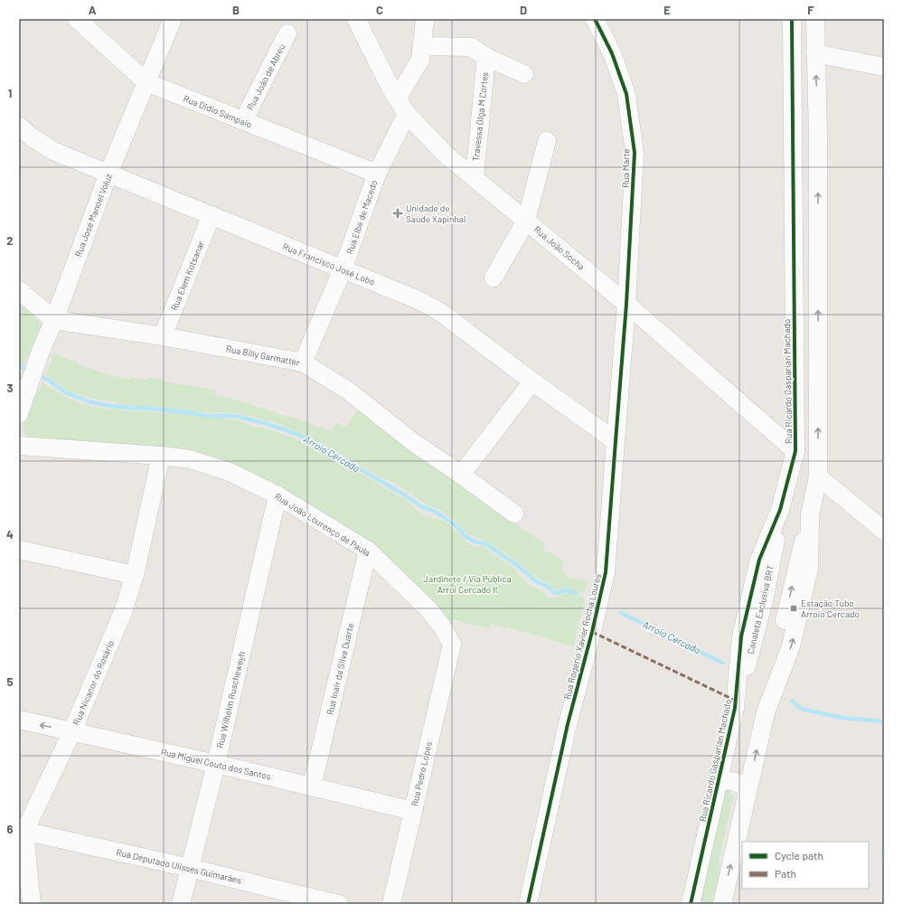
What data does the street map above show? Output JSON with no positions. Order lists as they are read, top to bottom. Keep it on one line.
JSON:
{"streets":{"street":["Rua João de Abreu","Rua Didio Sampaio","Travessa Olga M Cortes","Rua Marte","Rua José Manoel Voluz","Rua Elbe de Macedo","Rua João Socha","Rua Francisco José Lobo","Rua Elem Kotsanar","Rua Billy Garmatter","Rua Ricardo Gasparian Machado","Rua João Lourenço de Paula","Rua Rogério Xavier Rocha Loures","Rua Inair da Silva Duarte","Rua Nicanor do Rosário","Rua Wilhelm Ruscheweyh","Rua Miguel Couto dos Santos","Rua Pedro Lopes","Rua Deputado Ulisses Guimarães"],"cycle path":["Canaleta Exclusiva BRT"]},"crossings":[["Rua João de Abreu","Rua Didio Sampaio"],["Rua Didio Sampaio","Rua José Manoel Voluz"],["Rua Didio Sampaio","Rua Elbe de Macedo"],["Travessa Olga M Cortes","Rua João Socha"],["Rua Marte","Rua João Socha"],["Rua Marte","Rua Rogério Xavier Rocha Loures"],["Rua José Manoel Voluz","Rua Francisco José Lobo"],["Rua José Manoel Voluz","Rua Billy Garmatter"],["Rua Elbe de Macedo","Rua João Socha"],["Rua Elbe de Macedo","Rua Francisco José Lobo"],["Rua Elbe de Macedo","Rua Billy Garmatter"],["Rua João Socha","Rua Ricardo Gasparian Machado"],["Rua João Socha","Rua Rogério Xavier Rocha Loures"],["Rua Francisco José Lobo","Rua Elem Kotsanar"],["Rua Francisco José Lobo","Rua Rogério Xavier Rocha Loures"],["Rua Elem Kotsanar","Rua Billy Garmatter"],["Rua João Lourenço de Paula","Rua Inair da Silva Duarte"],["Rua João Lourenço de Paula","Rua Nicanor do Rosário"],["Rua João Lourenço de Paula","Rua Wilhelm Ruscheweyh"],["Rua João Lourenço de Paula","Rua Pedro Lopes"],["Rua Inair da Silva Duarte","Rua Miguel Couto dos Santos"],["Rua Nicanor do Rosário","Rua Miguel Couto dos Santos"],["Rua Nicanor do Rosário","Rua Deputado Ulisses Guimarães"],["Rua Wilhelm Ruscheweyh","Rua Miguel Couto dos Santos"],["Rua Wilhelm Ruscheweyh","Rua Deputado Ulisses Guimarães"],["Rua Miguel Couto dos Santos","Rua Pedro Lopes"]],"water":["Arroio Cercado"],"parks":["Jardinete / Via Pública Arroi Cercado II"],"places":{"health":["Unidade de Saúde Xapinhal"],"transit":["Estação Tubo Arroio Cercado"]},"legend":["Cycle path","Path"],"grid":{"columns":["A","B","C","D","E","F"],"rows":["1","2","3","4","5","6"]}}
